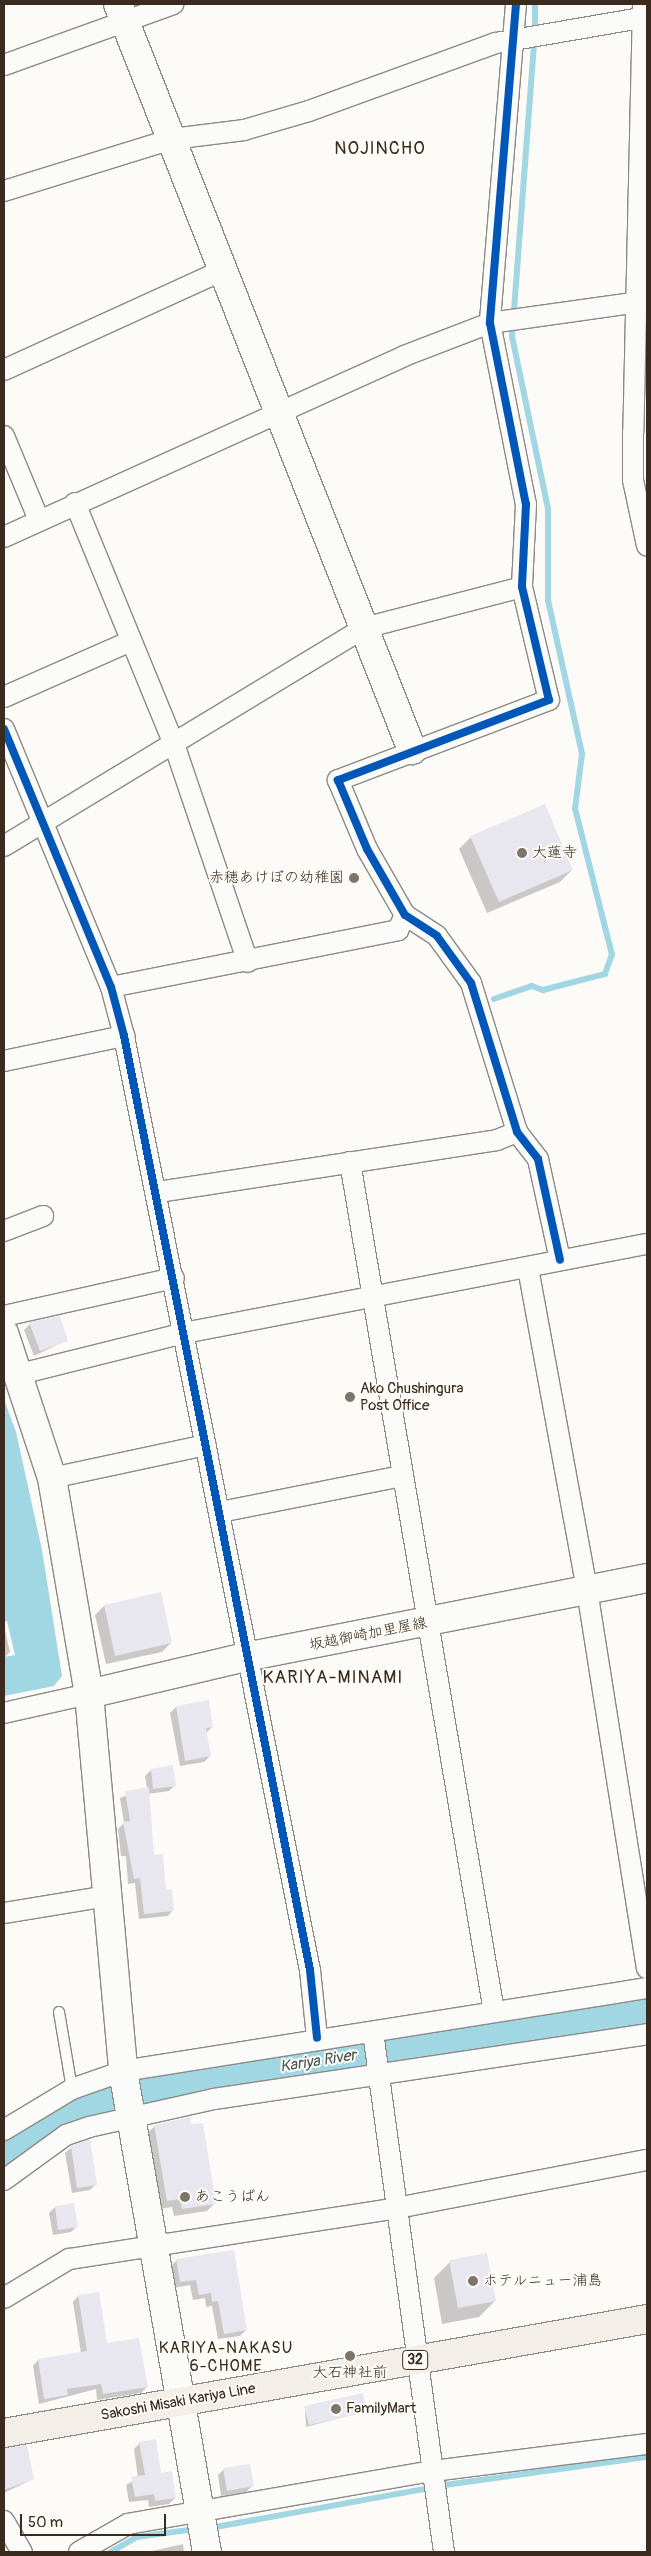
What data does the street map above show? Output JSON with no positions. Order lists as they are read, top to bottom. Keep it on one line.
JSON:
{"streets":{"main road":["32","Sakoshi Misaki Kariya Line"],"street":["坂越御崎加里屋線"]},"districts":["NOJINCHO","KARIYA-MINAMI","KARIYA-NAKASU 6-CHOME"],"water":["Kariya River"],"places":["大蓮寺","赤穂あけぼの幼稚園","Ako Chushingura Post Office","あこうぱん","ホテルニュー浦島","大石神社前","FamilyMart"],"scale_bar":"50 m"}
